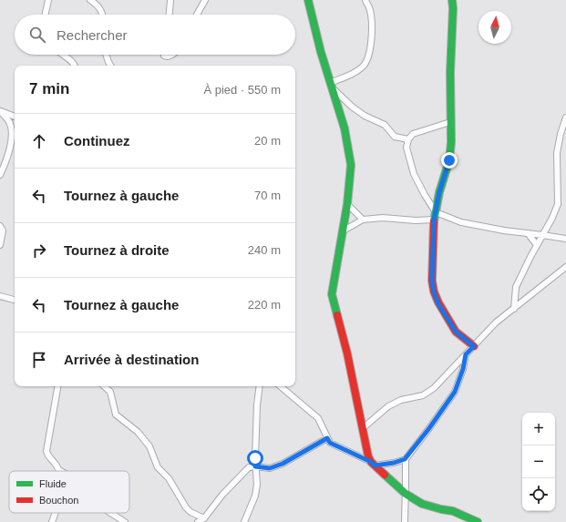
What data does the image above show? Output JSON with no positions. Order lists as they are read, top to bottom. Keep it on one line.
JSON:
{"legend":["Fluide","Bouchon"],"north":"top","page":{"search":"Rechercher","heading":["7 min","À pied · 550 m"],"list":[["Continuez","20 m"],["Tournez à gauche","70 m"],["Tournez à droite","240 m"],["Tournez à gauche","220 m"],"Arrivée à destination"],"map_buttons":["+","−"]}}
